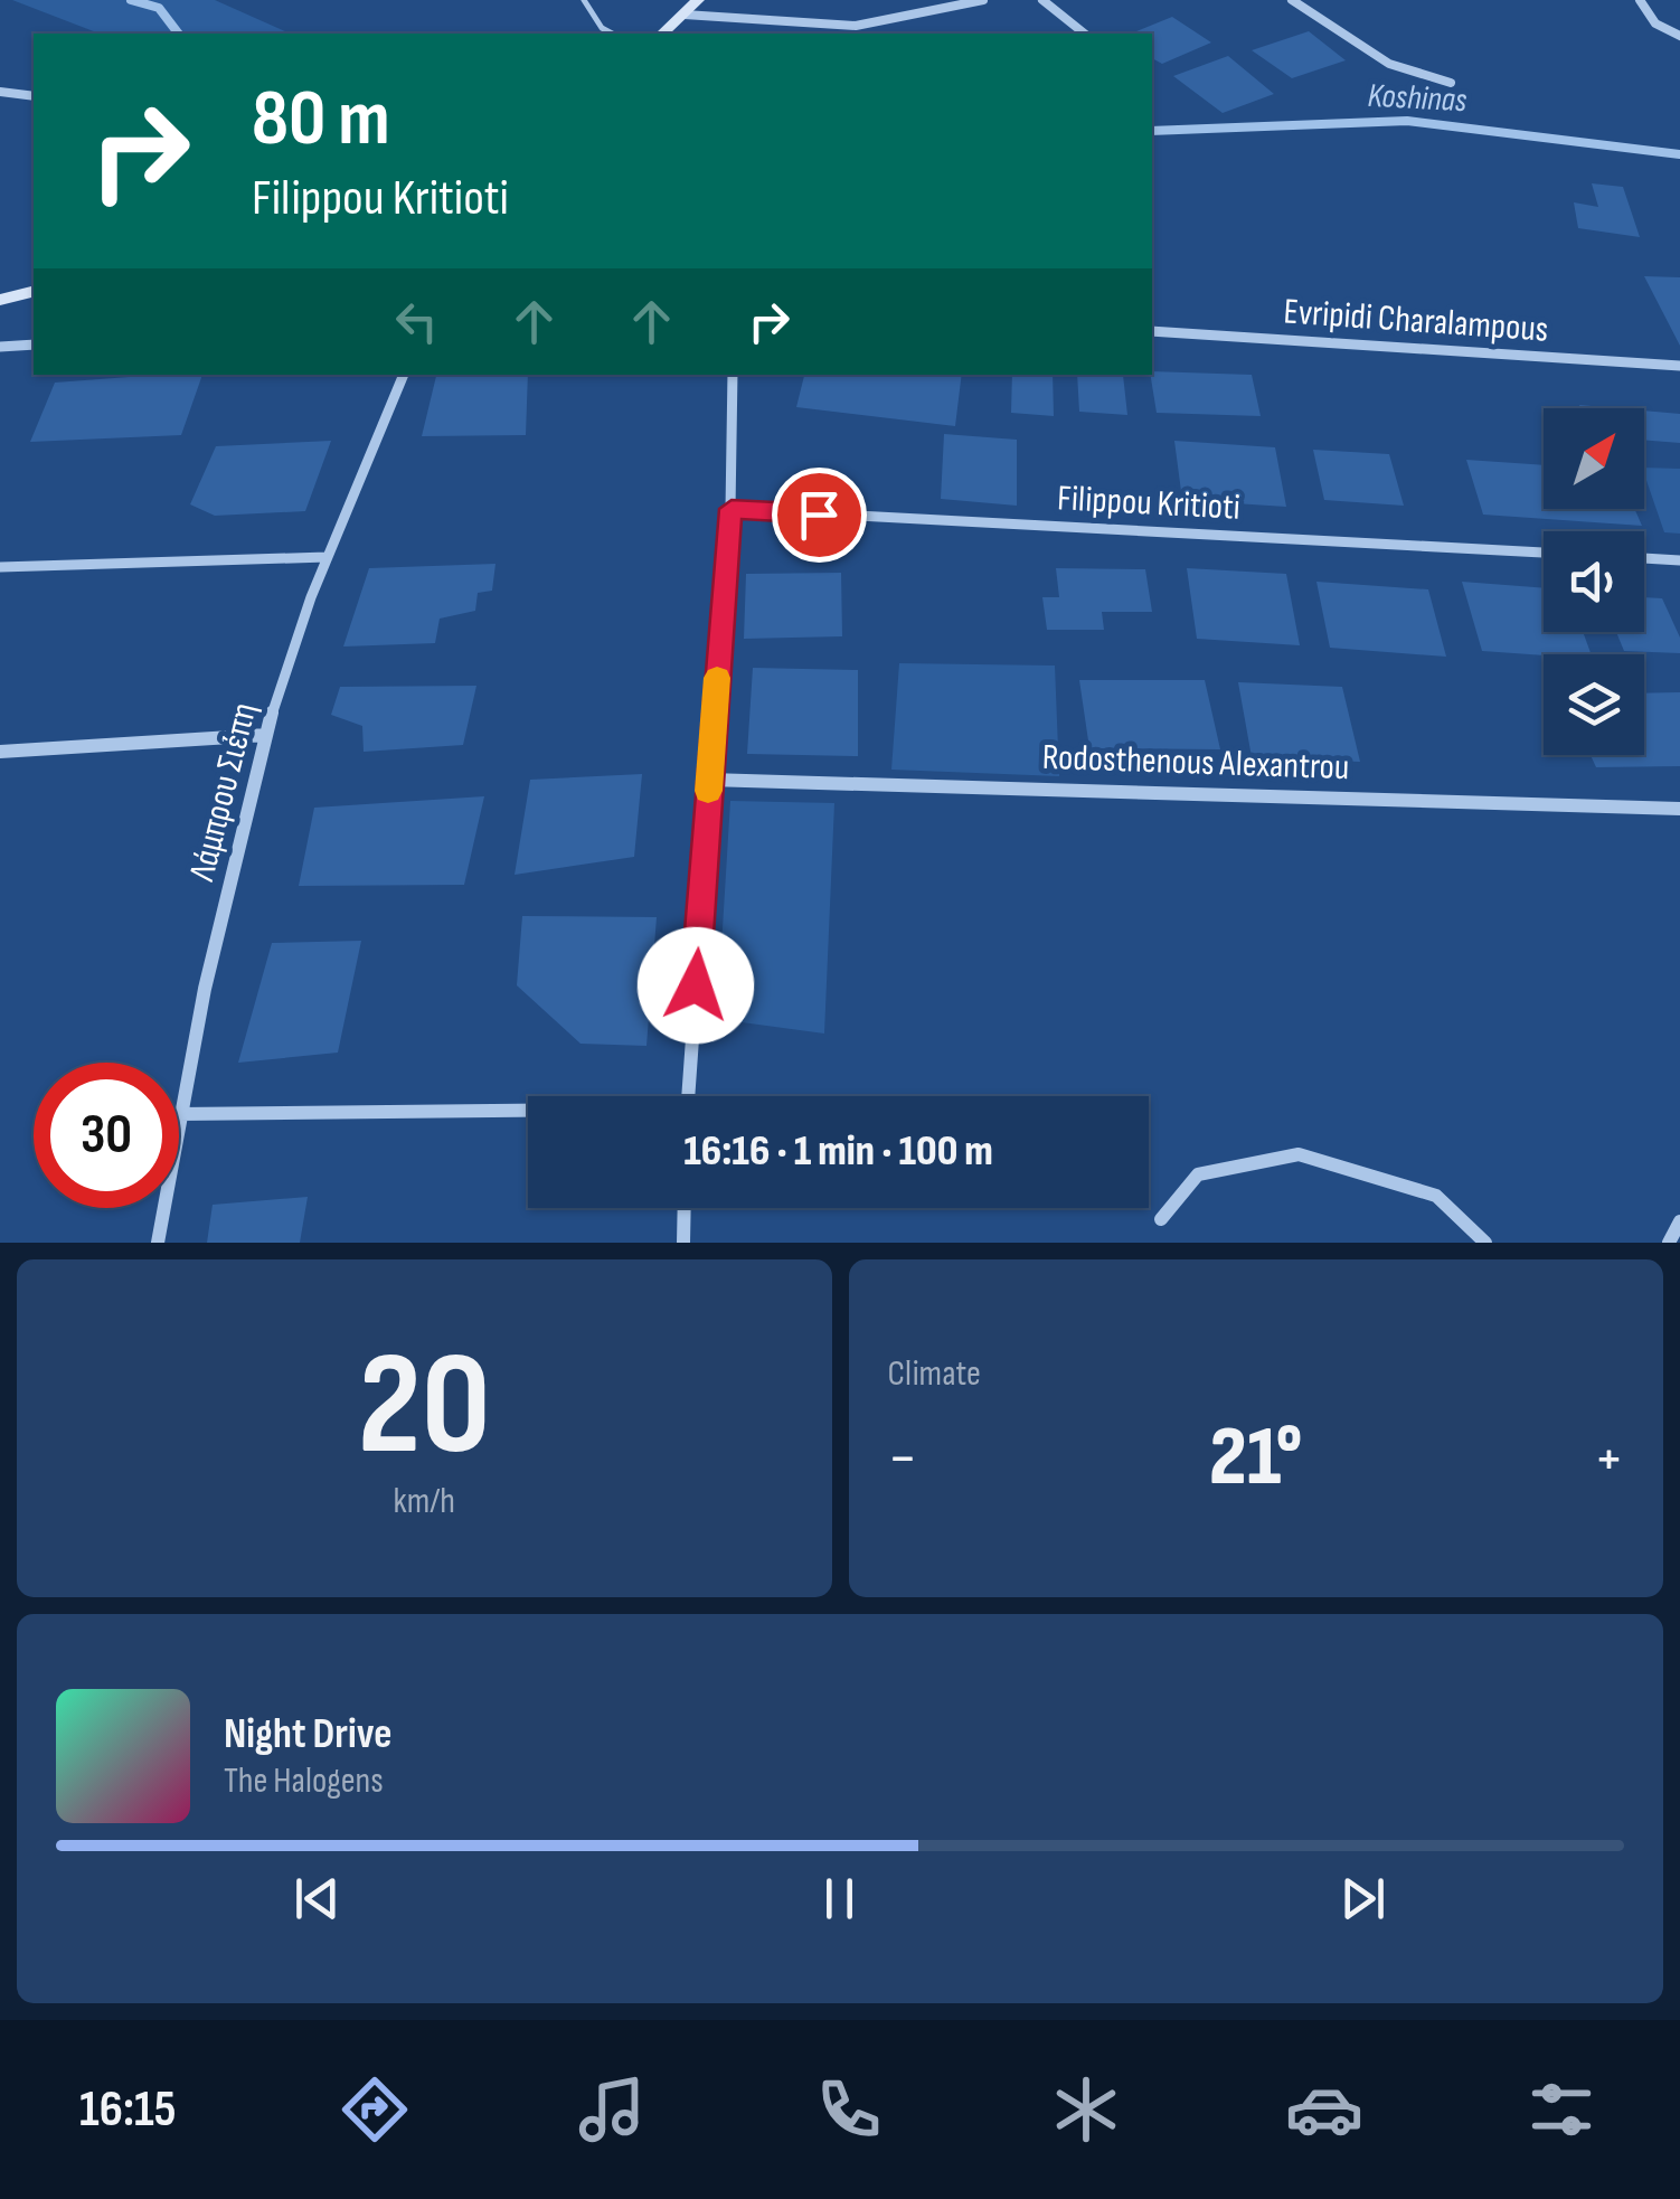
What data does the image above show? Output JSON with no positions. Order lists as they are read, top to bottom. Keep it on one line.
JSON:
{"streets":{"street":["Evripidi Charalampous","Filippou Kritioti","Rodosthenous Alexantrou","Λάμπρου Σιέπη"]},"water":["Koshinas"],"north":"top right","page":{"turn":["80 m","Filippou Kritioti"],"limit":"30","trip":"16:16 · 1 min · 100 m","tile":[["20","km/h"],"Climate"],"heat":["−","21°","+"],"song":["Night Drive","The Halogens"],"tabs":"16:15"}}
